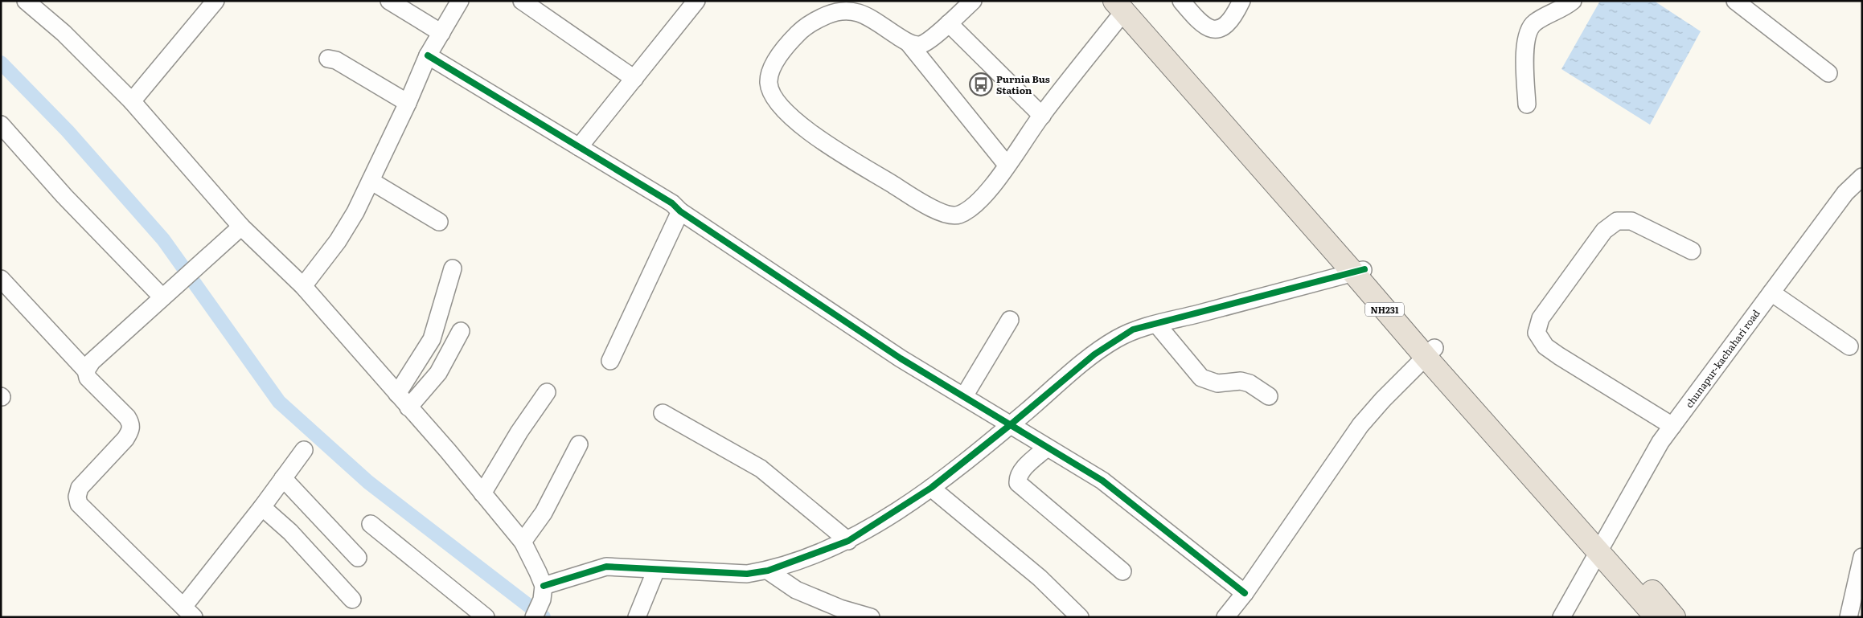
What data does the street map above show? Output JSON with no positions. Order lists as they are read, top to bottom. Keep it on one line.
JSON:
{"streets":{"highway":["NH231"],"street":["chunapur-kachahari road"]},"crossings":[["NH231","chunapur-kachahari road"]],"places":{"bus stop":["Purnia Bus Station"]}}
